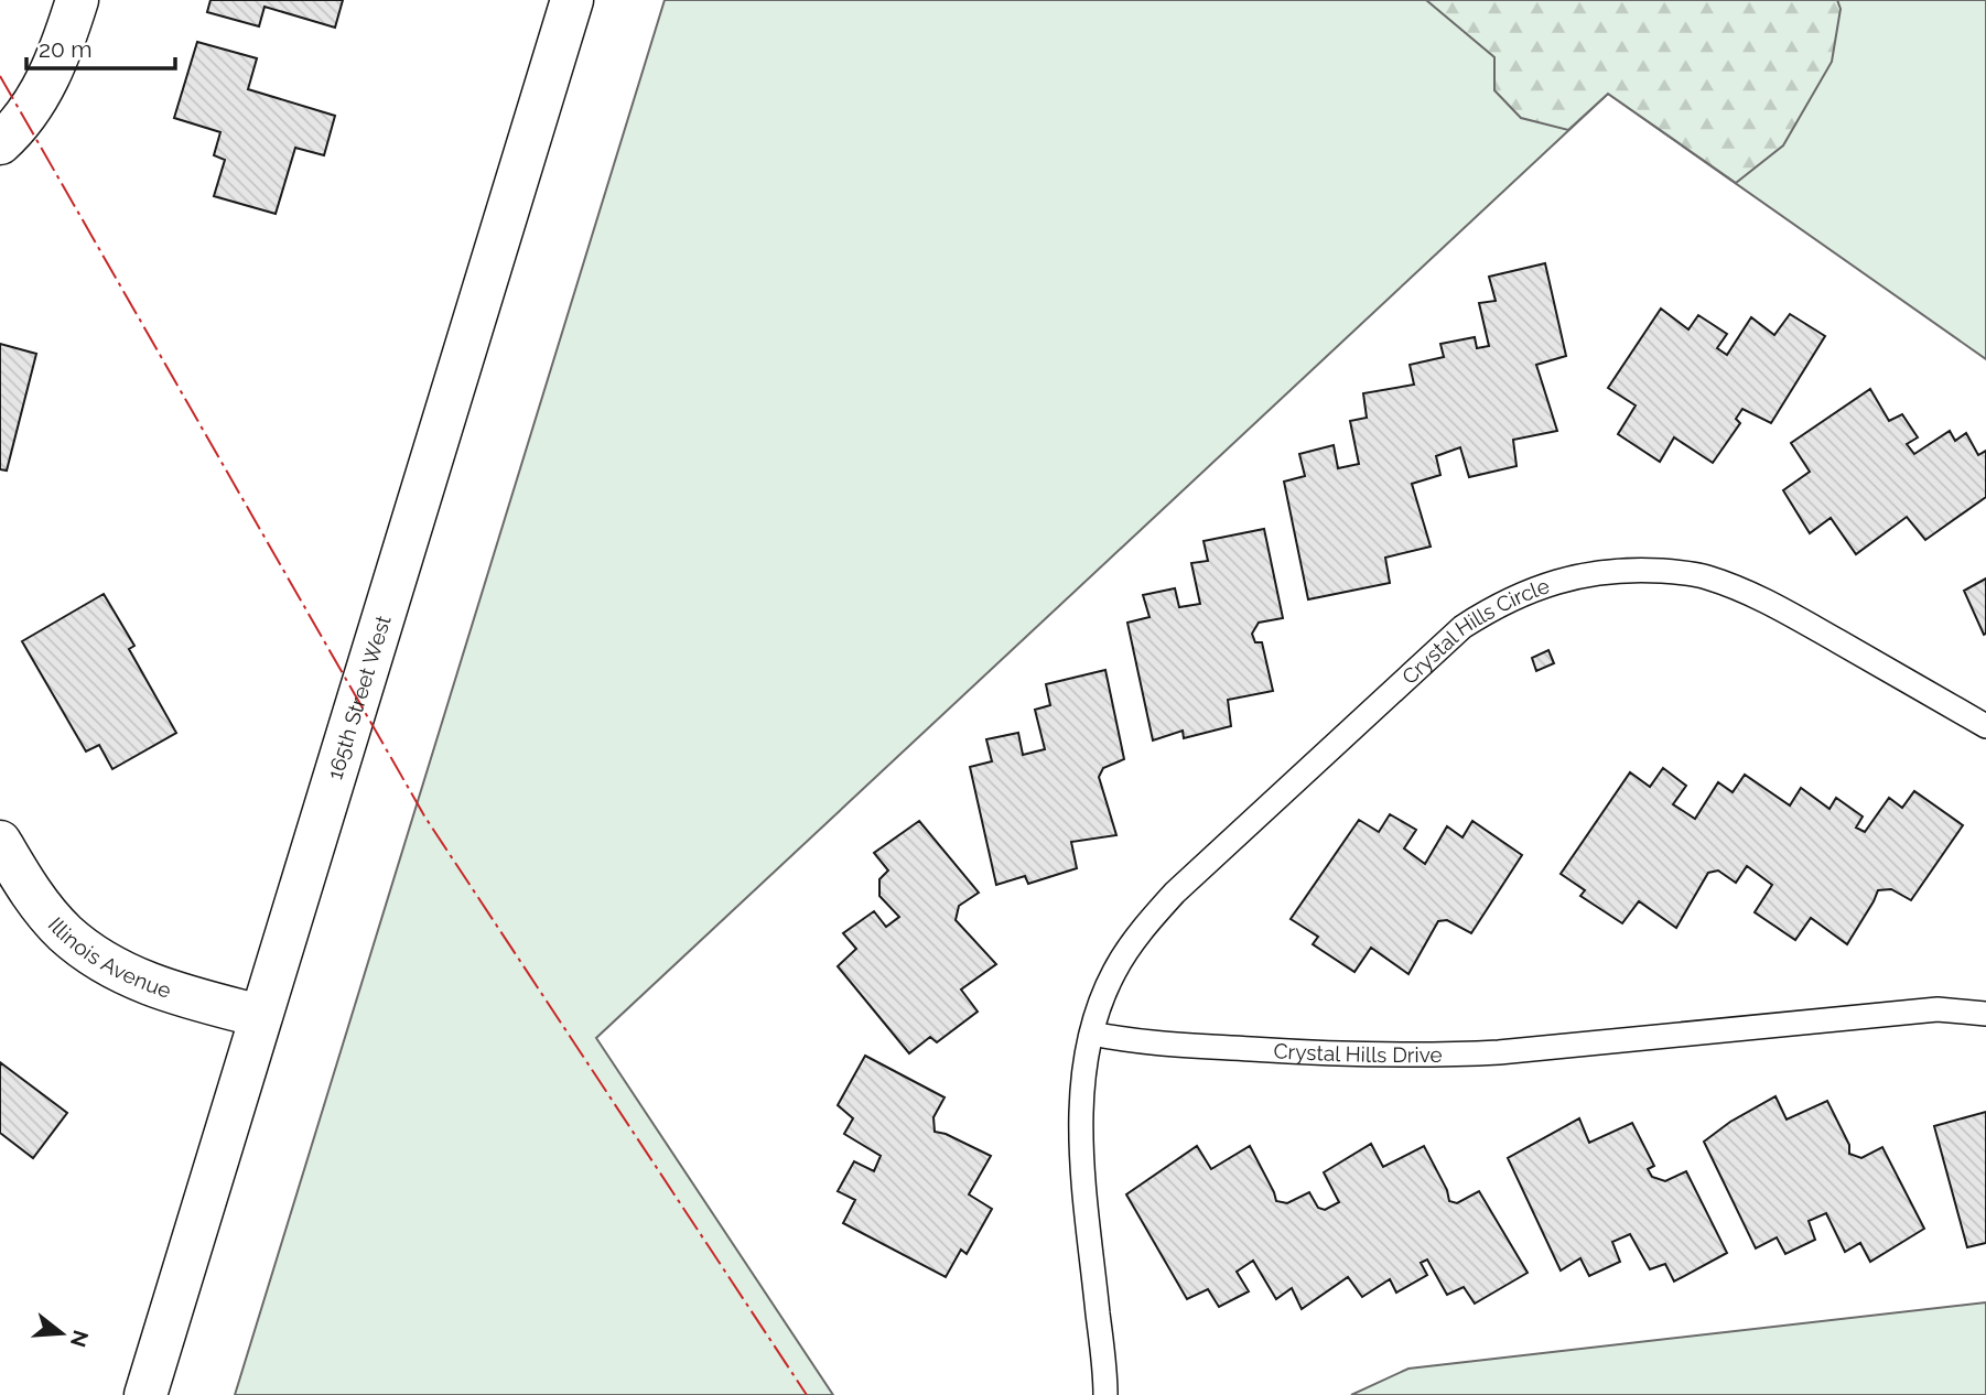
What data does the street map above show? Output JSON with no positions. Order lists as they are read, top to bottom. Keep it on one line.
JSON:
{"streets":{"street":["165th Street West","Illinois Avenue"],"lane":["Crystal Hills Circle","Crystal Hills Drive"]},"crossings":[["Crystal Hills Circle","Crystal Hills Drive"],["165th Street West","Illinois Avenue"]],"scale_bar":"20 m","north":"right"}
